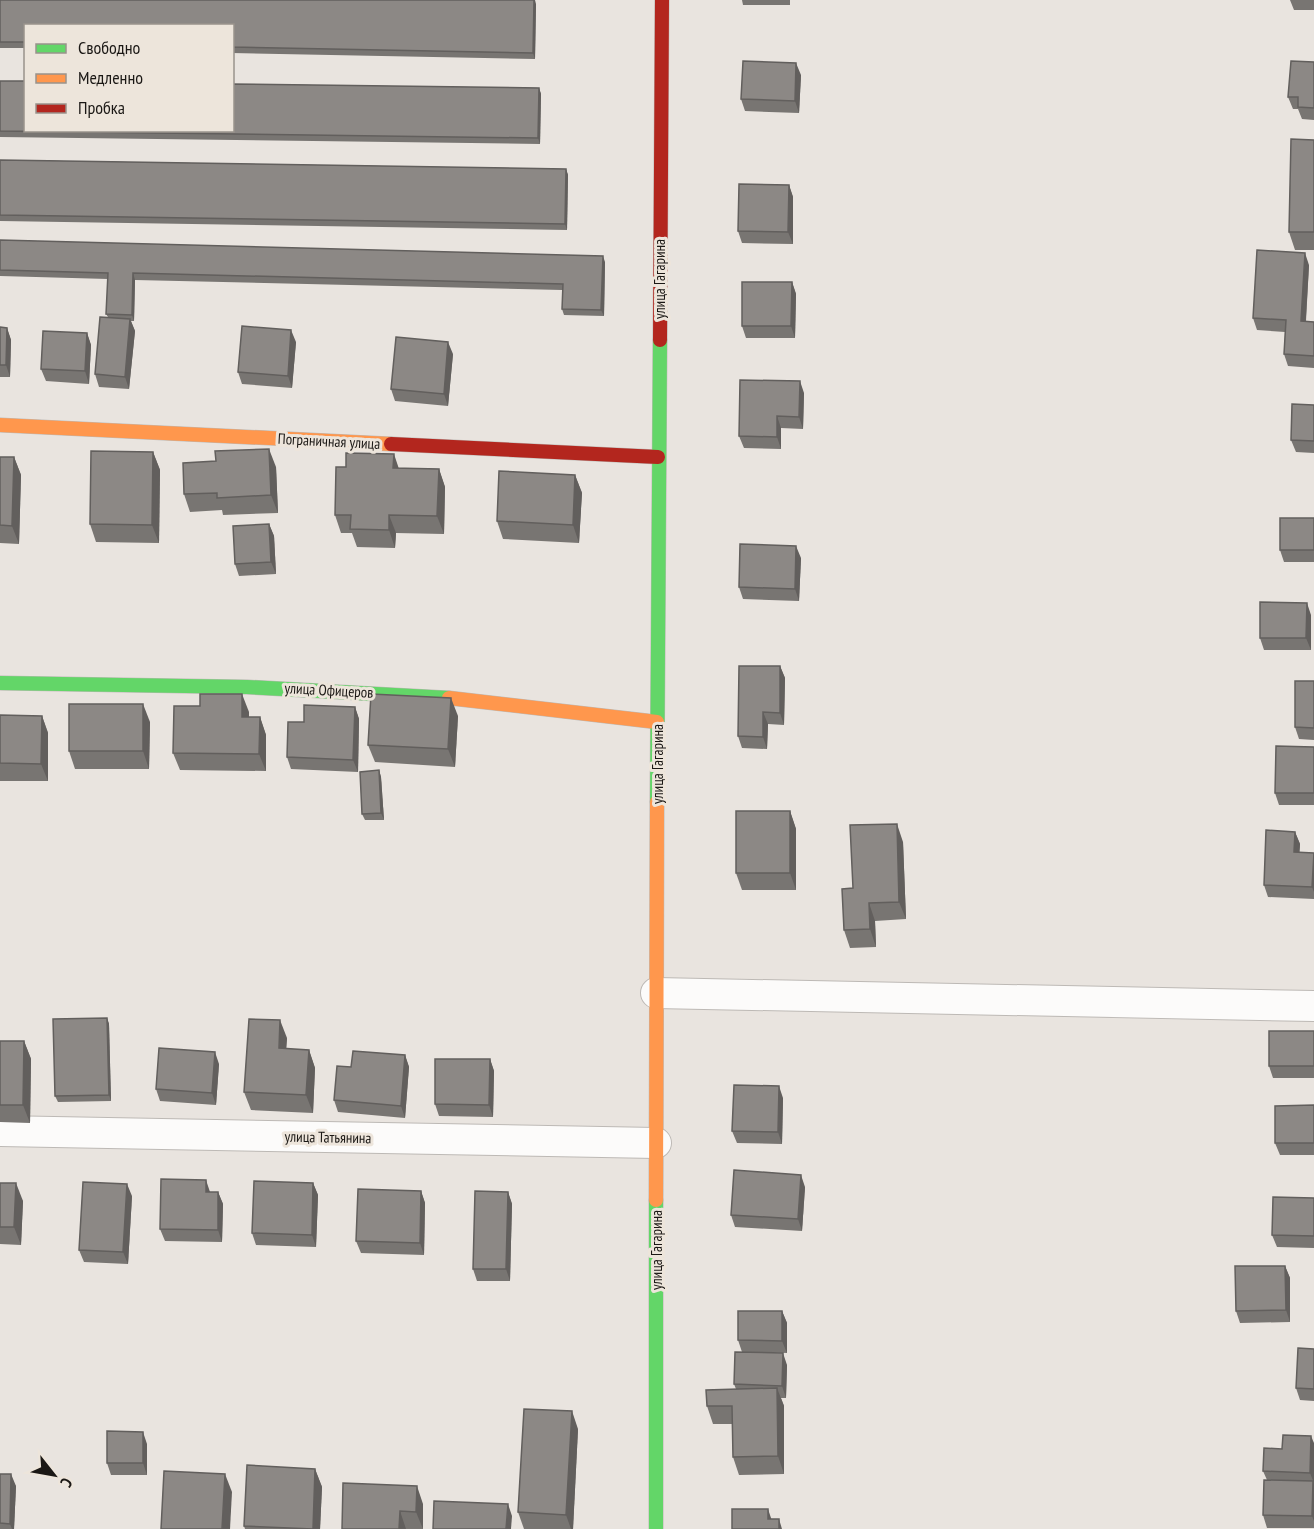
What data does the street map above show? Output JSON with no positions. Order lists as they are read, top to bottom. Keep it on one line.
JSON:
{"streets":{"street":["улица Гагарина","Пограничная улица","улица Офицеров","улица Татьянина"]},"crossings":[["улица Гагарина","Пограничная улица"],["улица Гагарина","улица Офицеров"],["улица Гагарина","улица Татьянина"]],"legend":["Свободно","Медленно","Пробка"],"north":"bottom right"}
